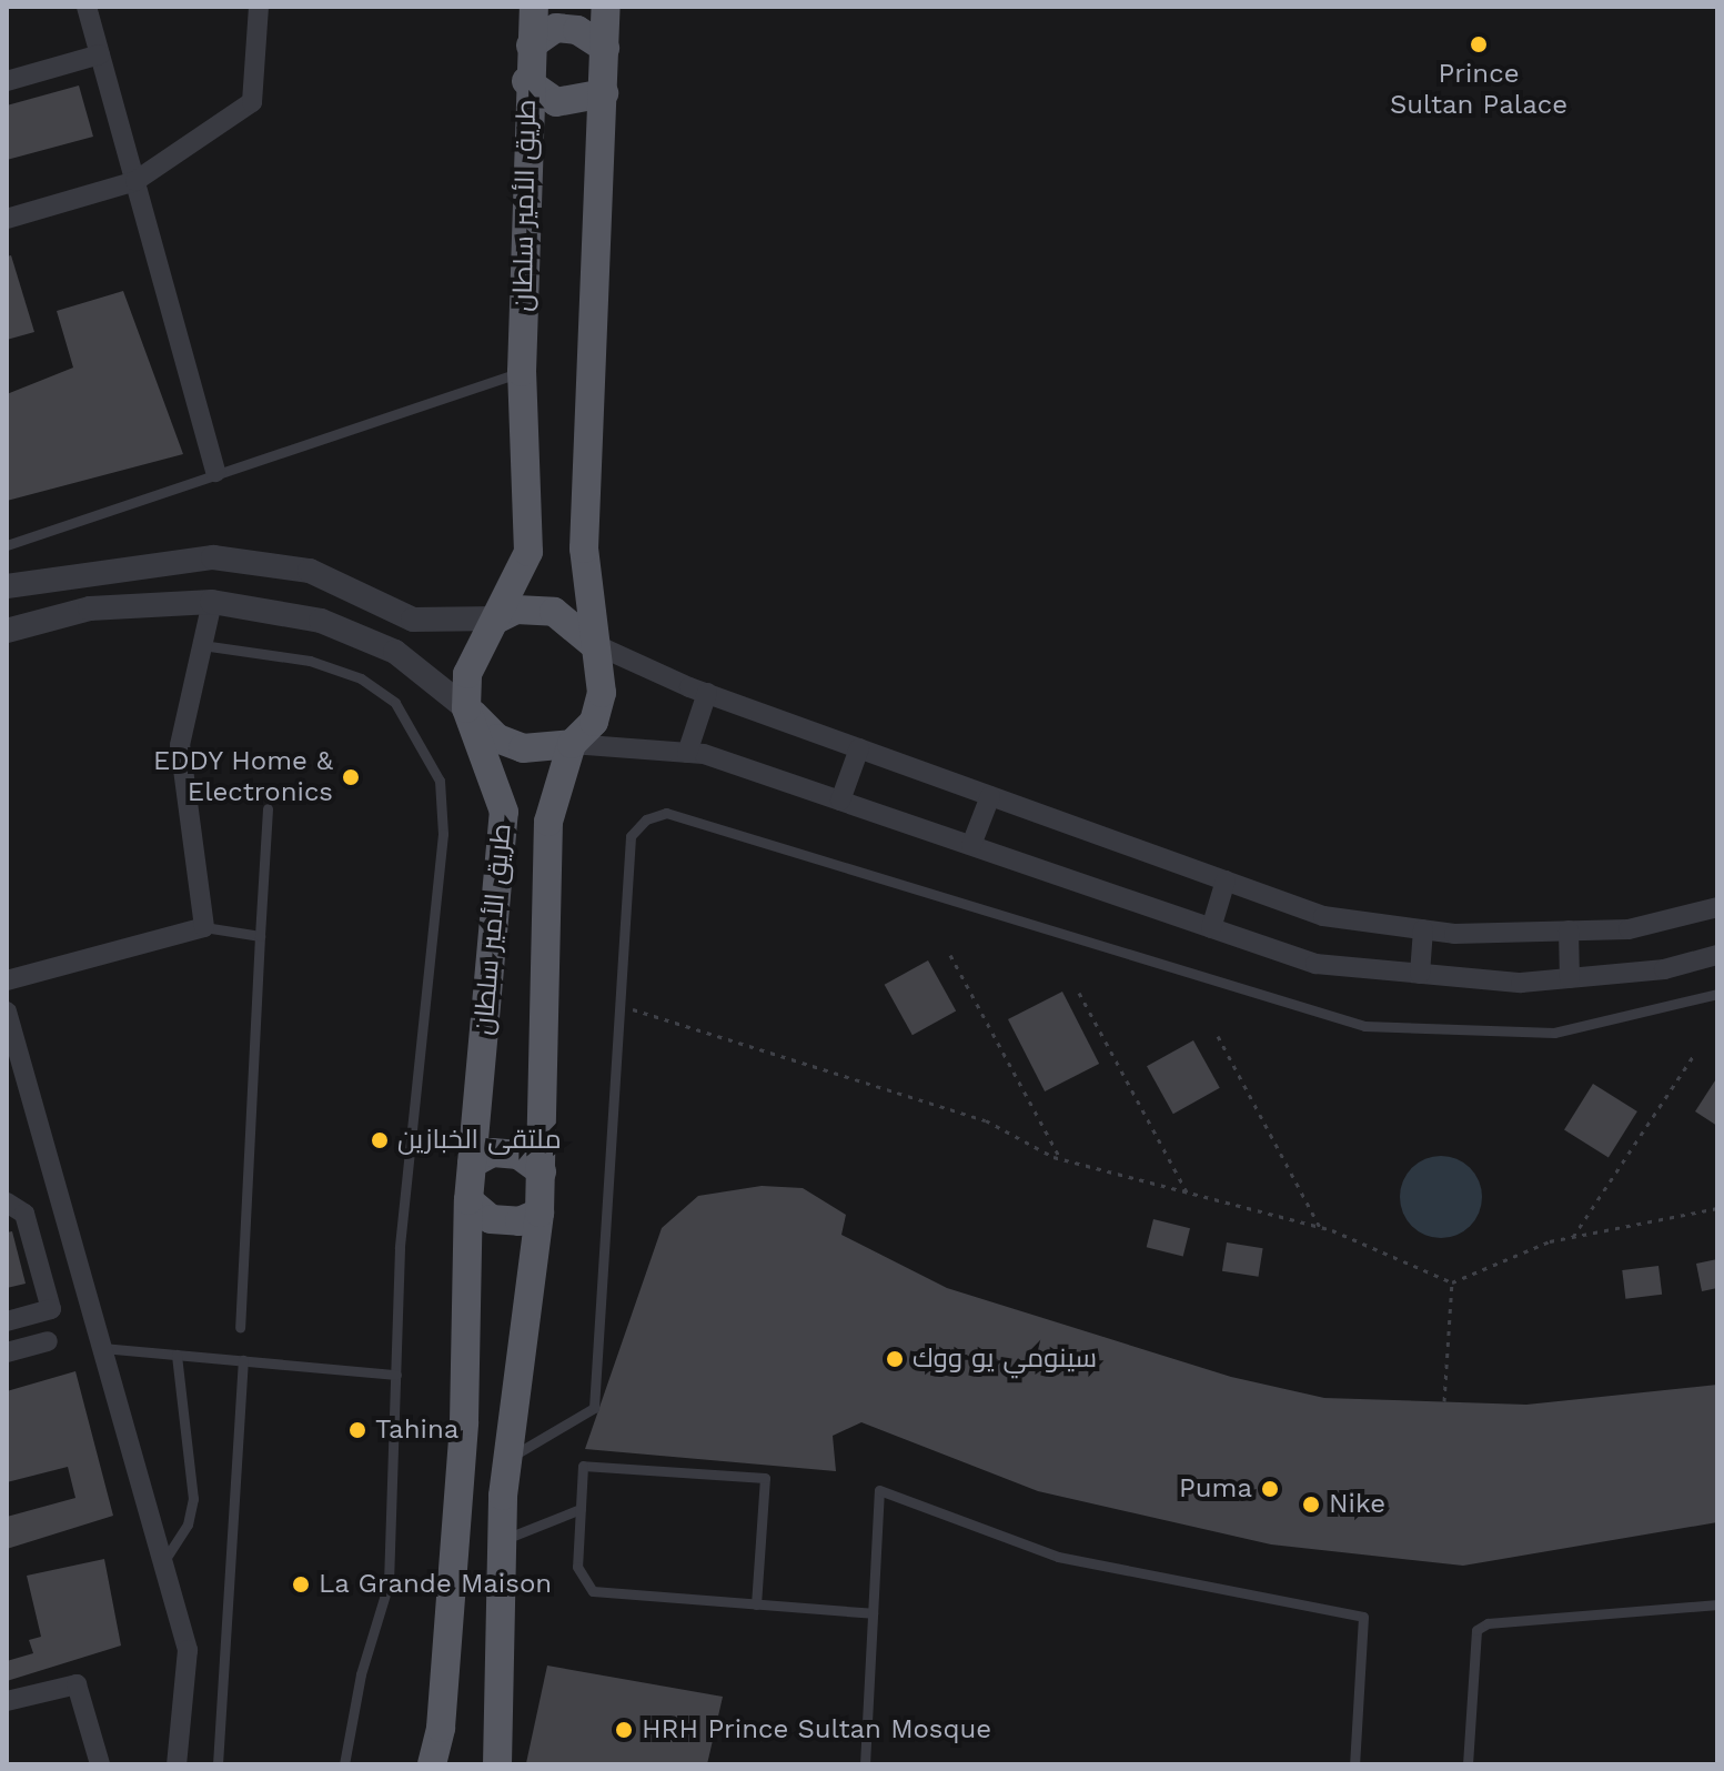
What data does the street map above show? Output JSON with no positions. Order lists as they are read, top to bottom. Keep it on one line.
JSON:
{"streets":{"main road":["طريق الأمير سلطان"]},"places":["Prince Sultan Palace","EDDY Home & Electronics","ملتقى الخبازين","سينومي يو ووك","Tahina","Puma","Nike","La Grande Maison","HRH Prince Sultan Mosque"]}
